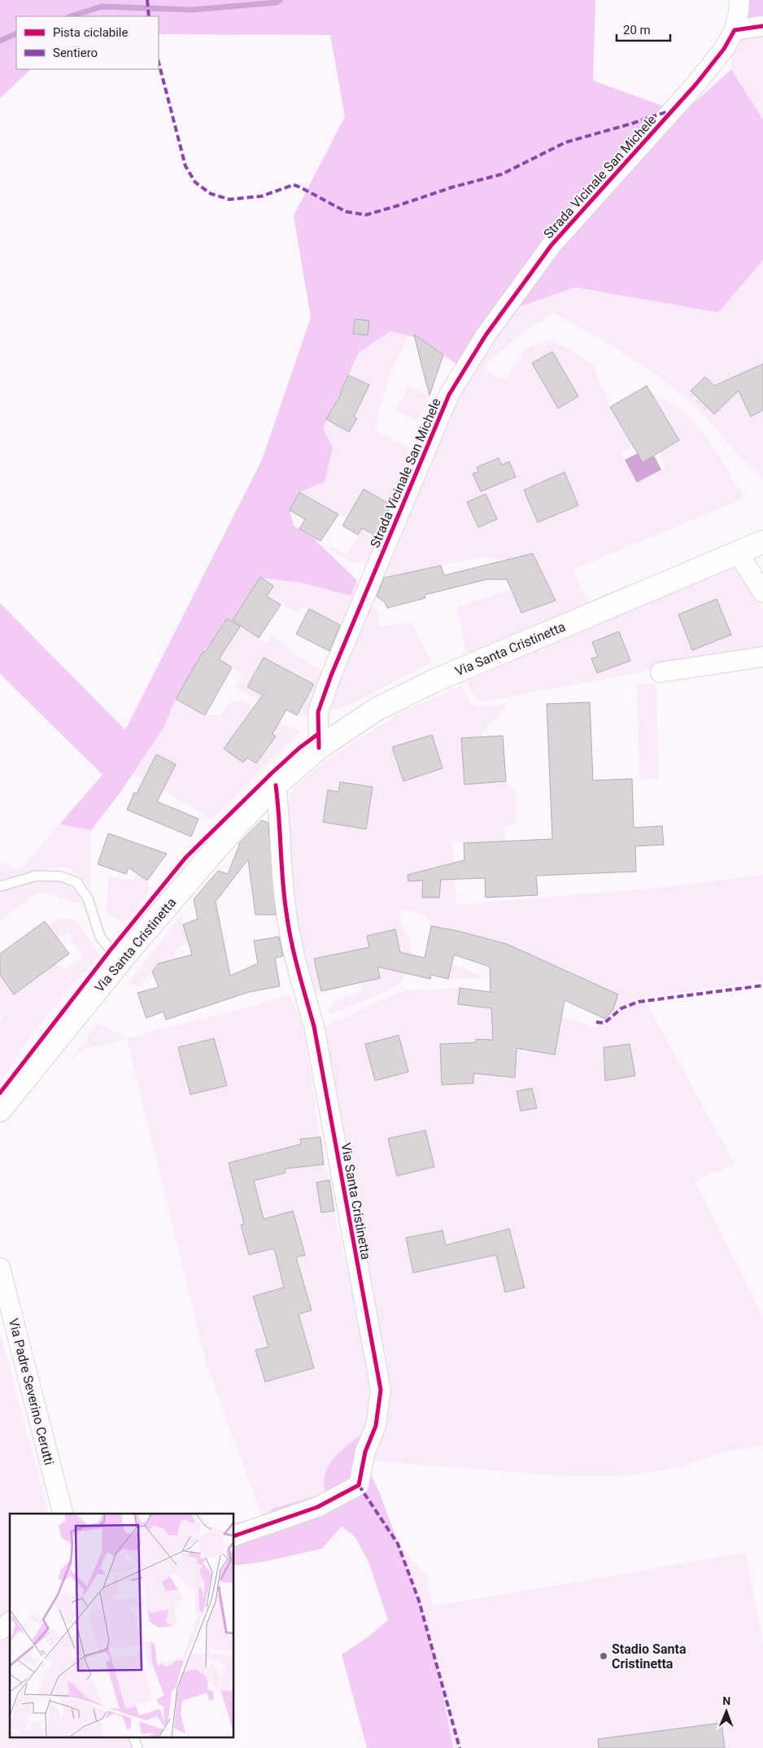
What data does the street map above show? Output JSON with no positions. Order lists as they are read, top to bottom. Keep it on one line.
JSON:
{"streets":{"main road":["Via Santa Cristinetta"],"street":["Strada Vicinale San Michele","Via Padre Severino Cerutti"]},"crossings":[["Strada Vicinale San Michele","Via Santa Cristinetta"]],"places":["Stadio Santa Cristinetta"],"legend":["Pista ciclabile","Sentiero"],"scale_bar":"20 m","north":"top"}
